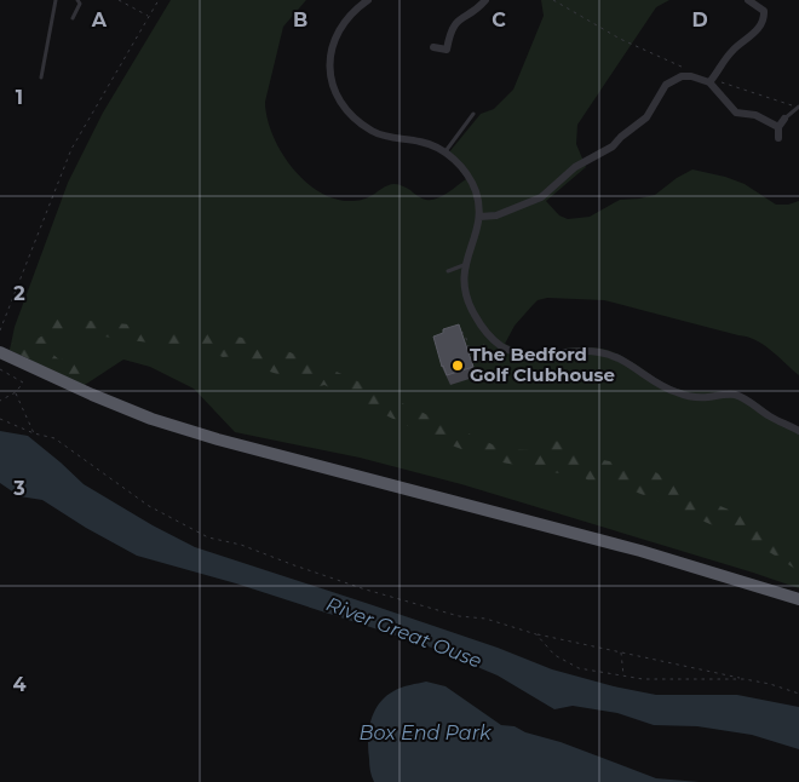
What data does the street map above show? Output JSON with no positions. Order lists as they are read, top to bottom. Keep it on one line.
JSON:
{"water":["River Great Ouse","Box End Park"],"places":["The Bedford Golf Clubhouse"],"grid":{"columns":["A","B","C","D"],"rows":["1","2","3","4"]}}
